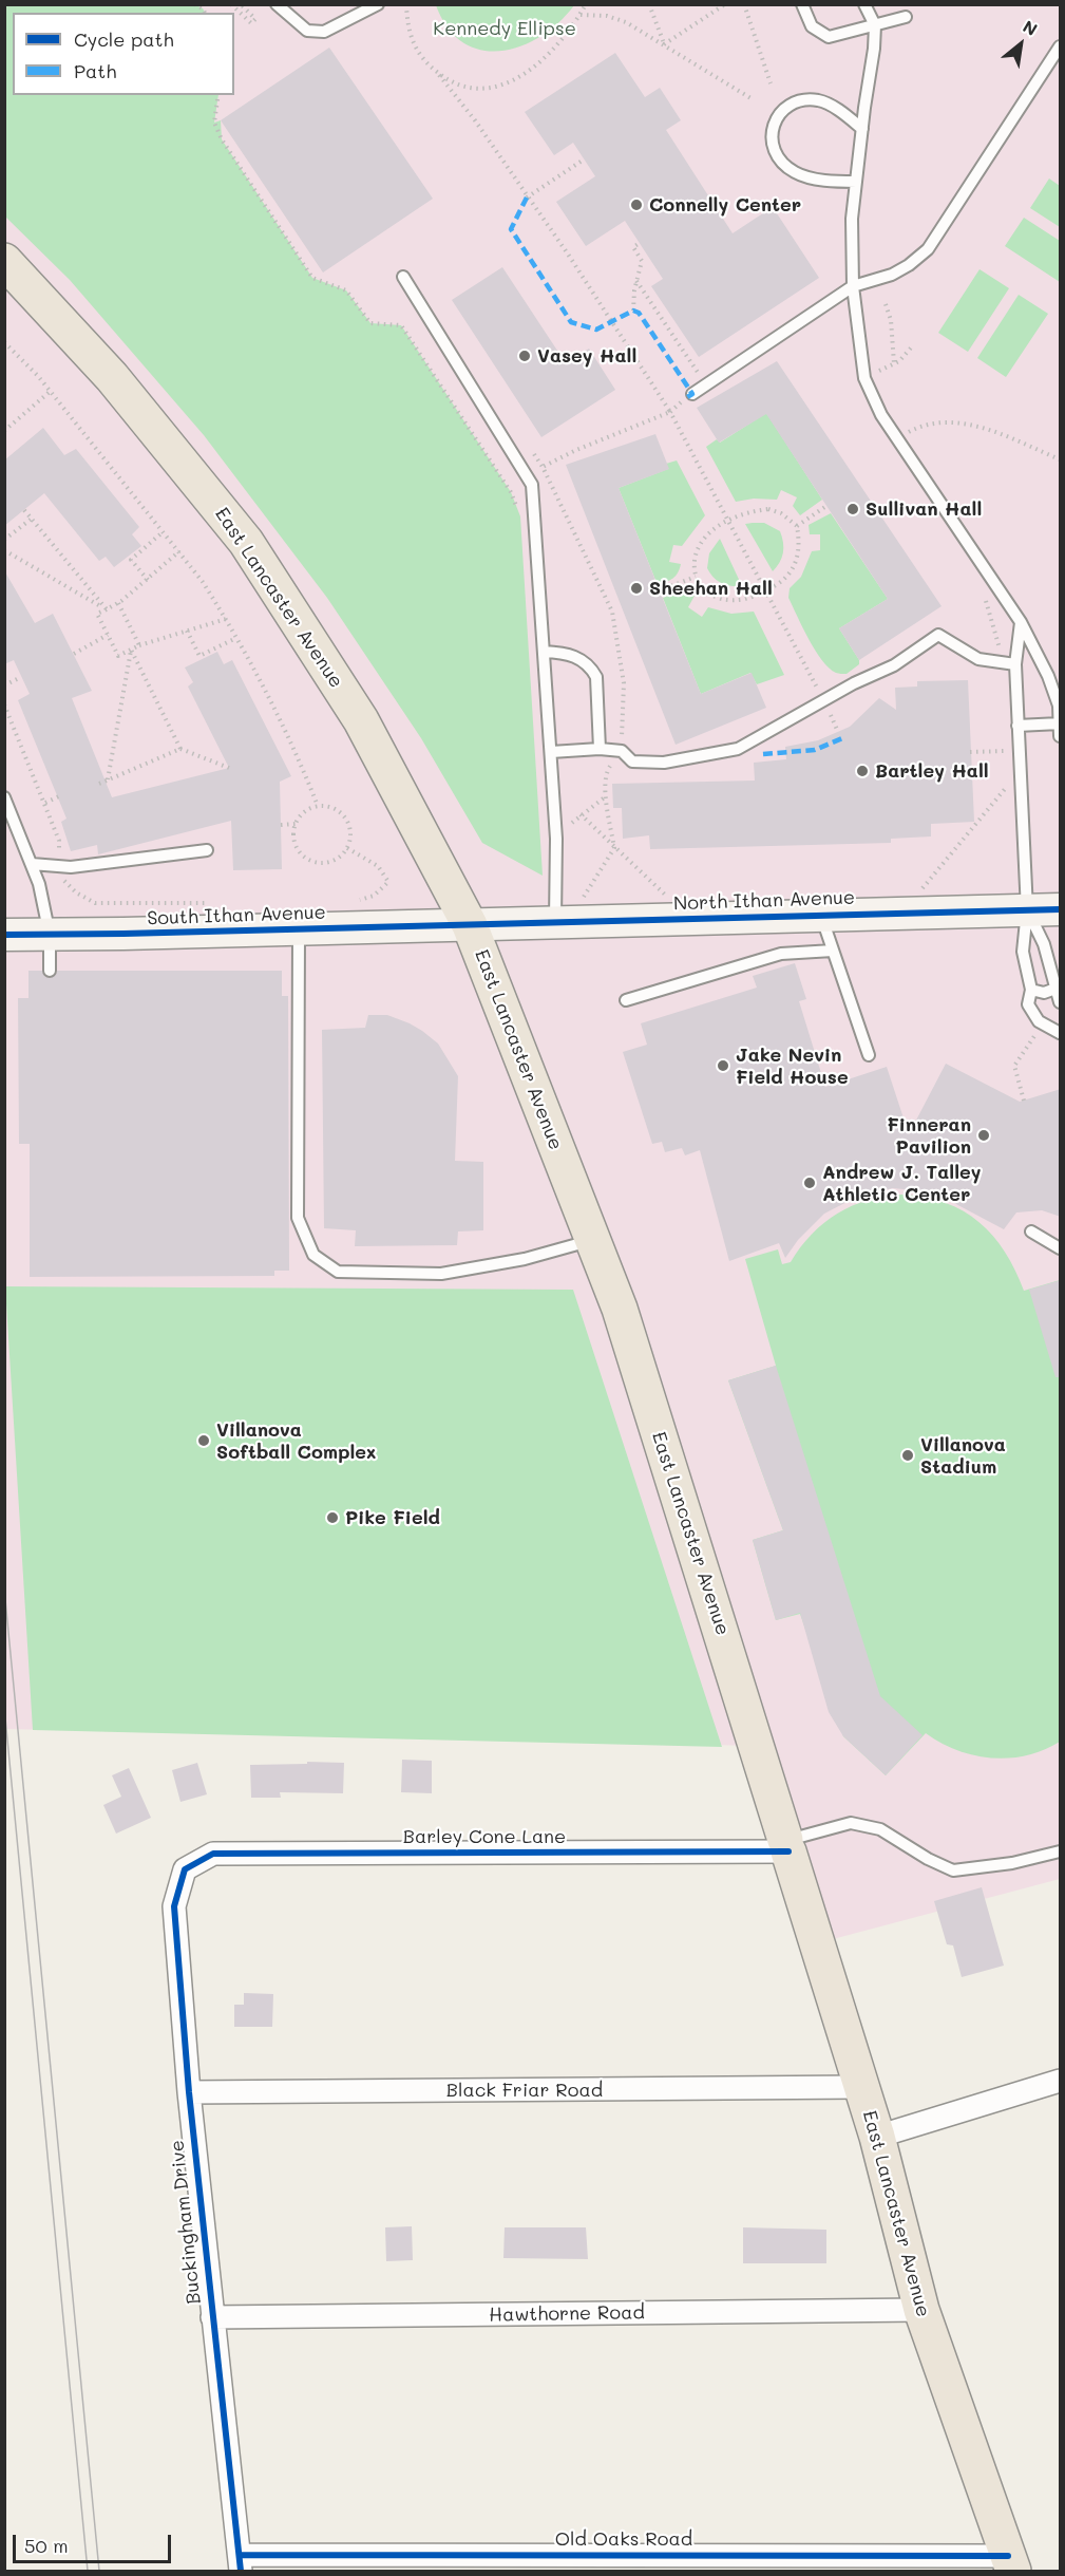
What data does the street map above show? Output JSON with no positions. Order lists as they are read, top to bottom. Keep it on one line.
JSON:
{"streets":{"highway":["East Lancaster Avenue"],"street":["North Ithan Avenue","South Ithan Avenue","Barley Cone Lane","Black Friar Road","Buckingham Drive","Hawthorne Road","Old Oaks Road"]},"crossings":[["East Lancaster Avenue","North Ithan Avenue"],["East Lancaster Avenue","South Ithan Avenue"],["East Lancaster Avenue","Barley Cone Lane"],["East Lancaster Avenue","Black Friar Road"],["East Lancaster Avenue","Hawthorne Road"],["East Lancaster Avenue","Old Oaks Road"],["North Ithan Avenue","South Ithan Avenue"],["Barley Cone Lane","Buckingham Drive"],["Black Friar Road","Buckingham Drive"],["Buckingham Drive","Hawthorne Road"],["Buckingham Drive","Old Oaks Road"]],"parks":["Kennedy Ellipse"],"places":["Connelly Center","Vasey Hall","Sullivan Hall","Sheehan Hall","Bartley Hall","Jake Nevin Field House","Finneran Pavilion","Andrew J. Talley Athletic Center","Villanova Softball Complex","Villanova Stadium","Pike Field"],"legend":["Cycle path","Path"],"scale_bar":"50 m","north":"top right"}
